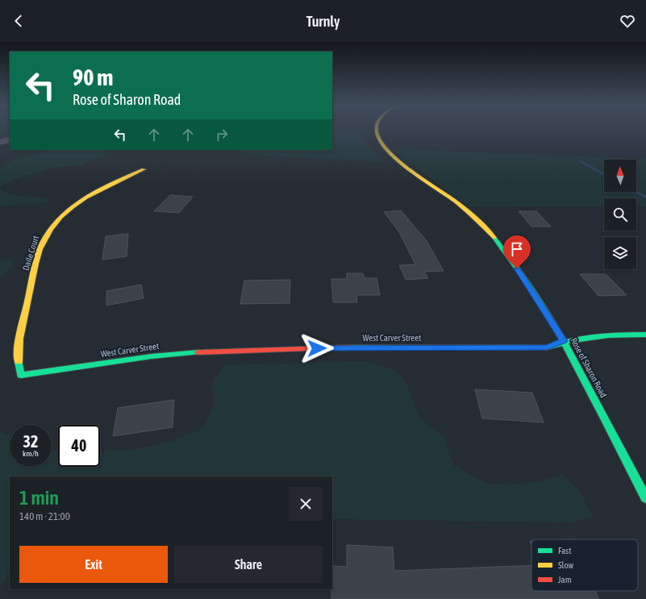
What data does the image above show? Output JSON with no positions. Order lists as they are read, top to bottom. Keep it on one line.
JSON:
{"streets":{"street":["Daile Court","West Carver Street","Rose of Sharon Road"]},"crossings":[["Daile Court","West Carver Street"],["West Carver Street","Rose of Sharon Road"]],"legend":["Fast","Slow","Jam"],"north":"top","page":{"header":"Turnly","turn":["90 m","Rose of Sharon Road"],"speed":"32 km/h","limit":"40","heading":["1 min","140 m · 21:00"],"buttons":["Exit","Share"]}}
